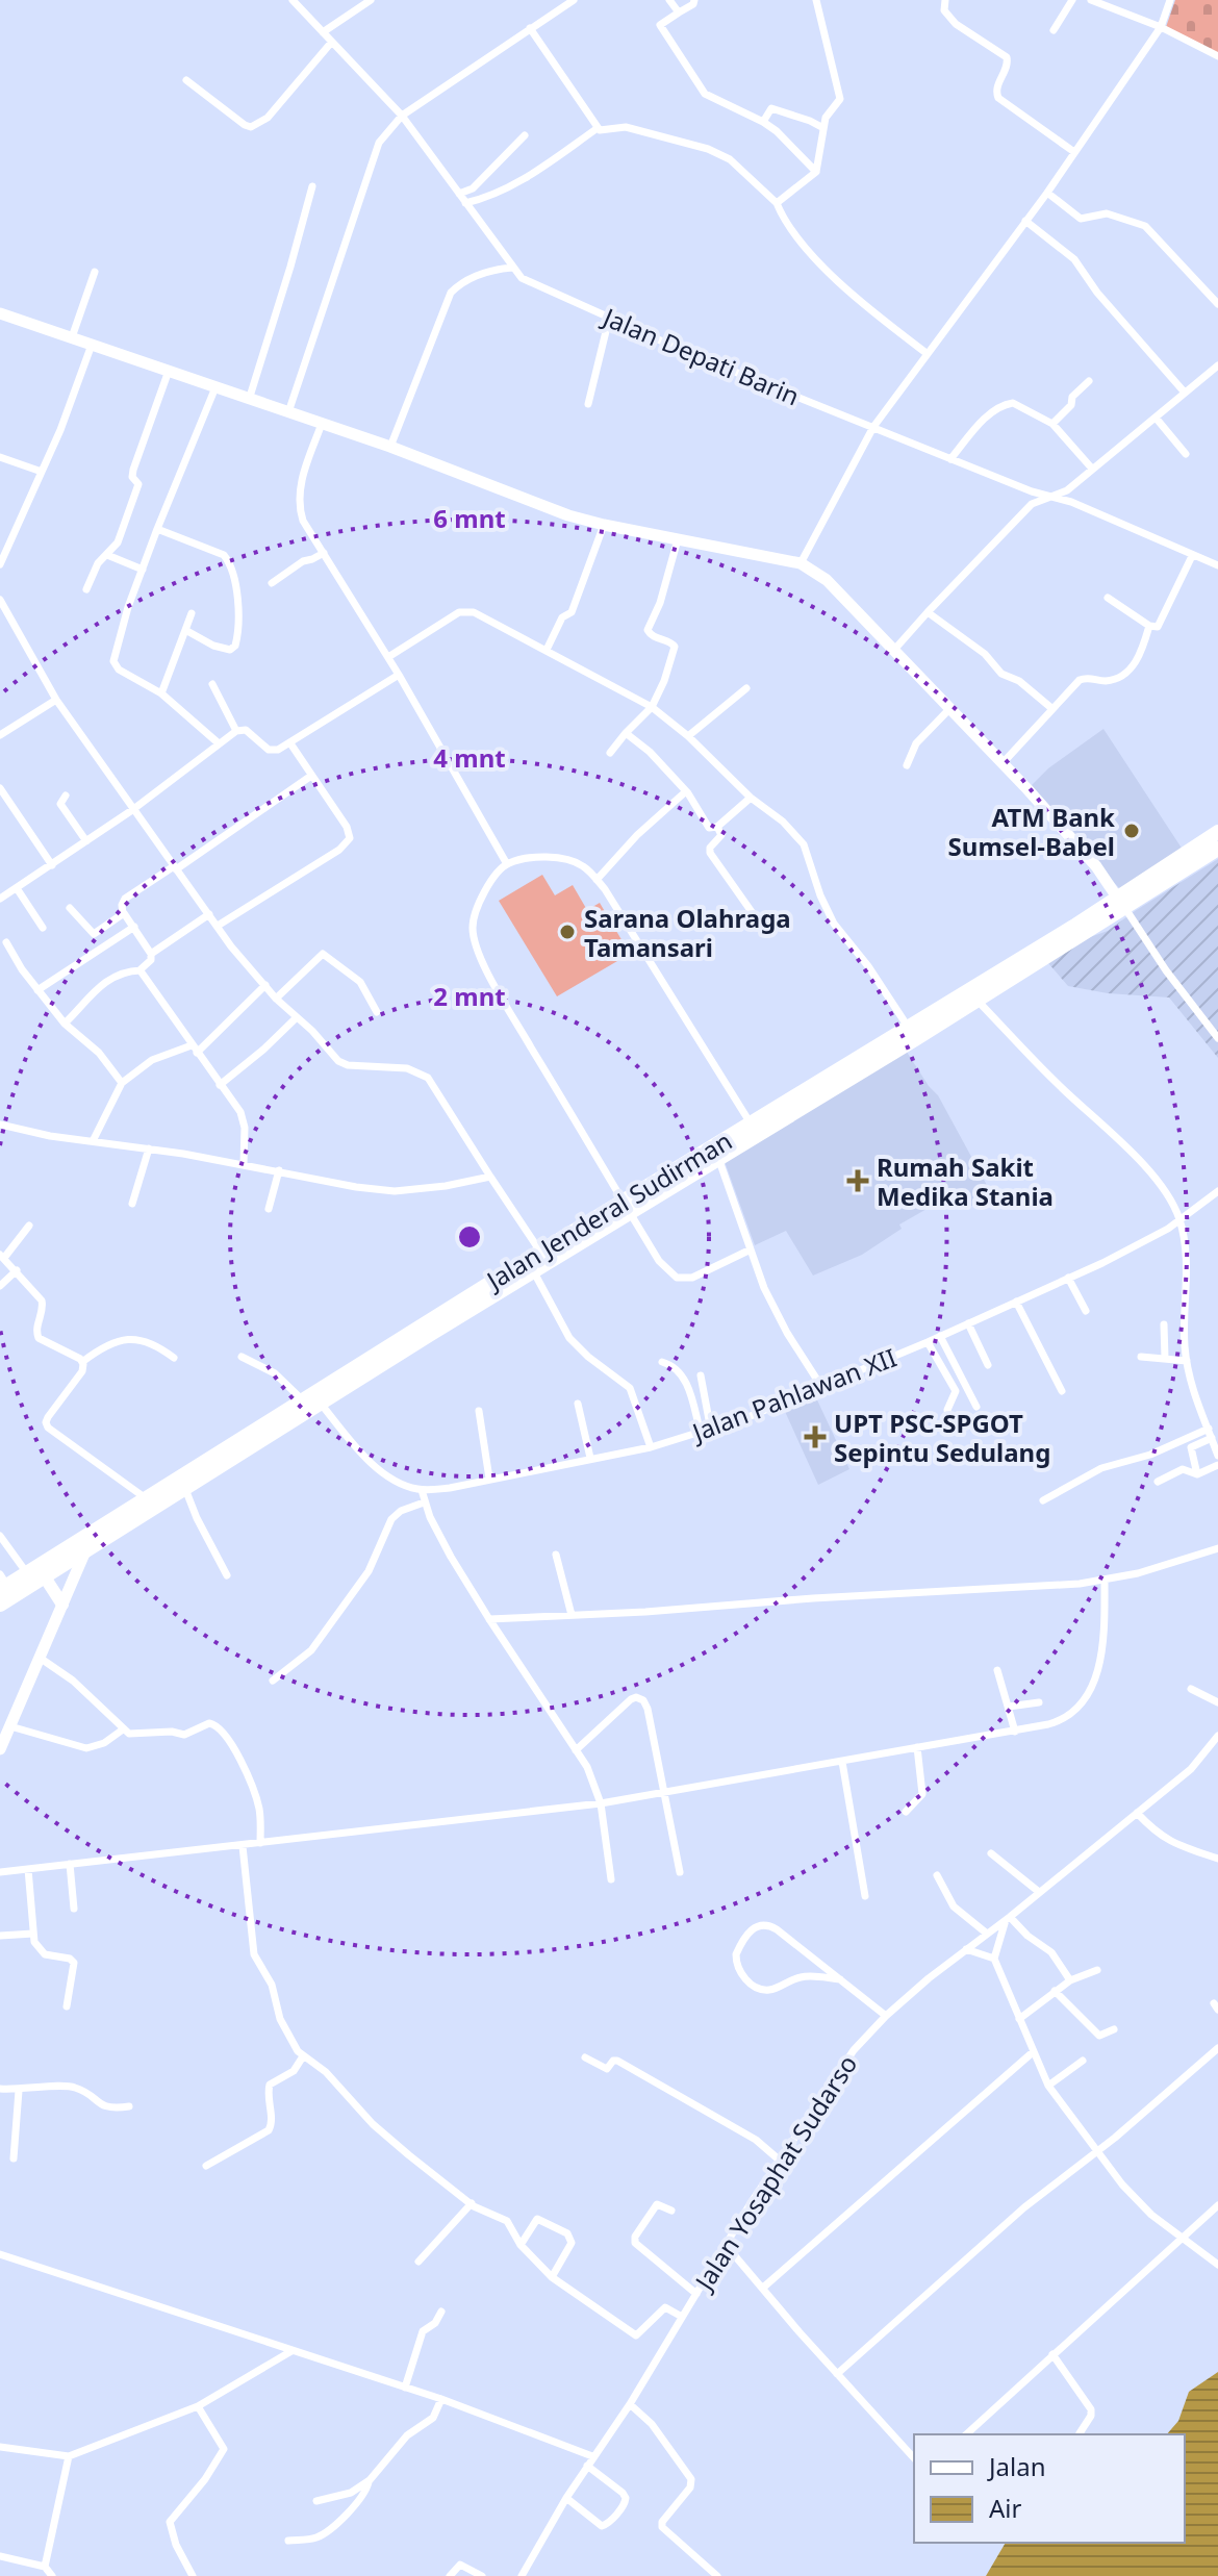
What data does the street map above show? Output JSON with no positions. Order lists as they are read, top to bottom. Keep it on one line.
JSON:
{"streets":{"highway":["Jalan Jenderal Sudirman"],"street":["Jalan Depati Barin","Jalan Pahlawan XII","Jalan Yosaphat Sudarso"]},"places":{"other":["ATM Bank Sumsel-Babel","Sarana Olahraga Tamansari"],"health":["Rumah Sakit Medika Stania","UPT PSC-SPGOT Sepintu Sedulang"]},"legend":["Jalan","Air"],"rings":["6 mnt","4 mnt","2 mnt"]}
